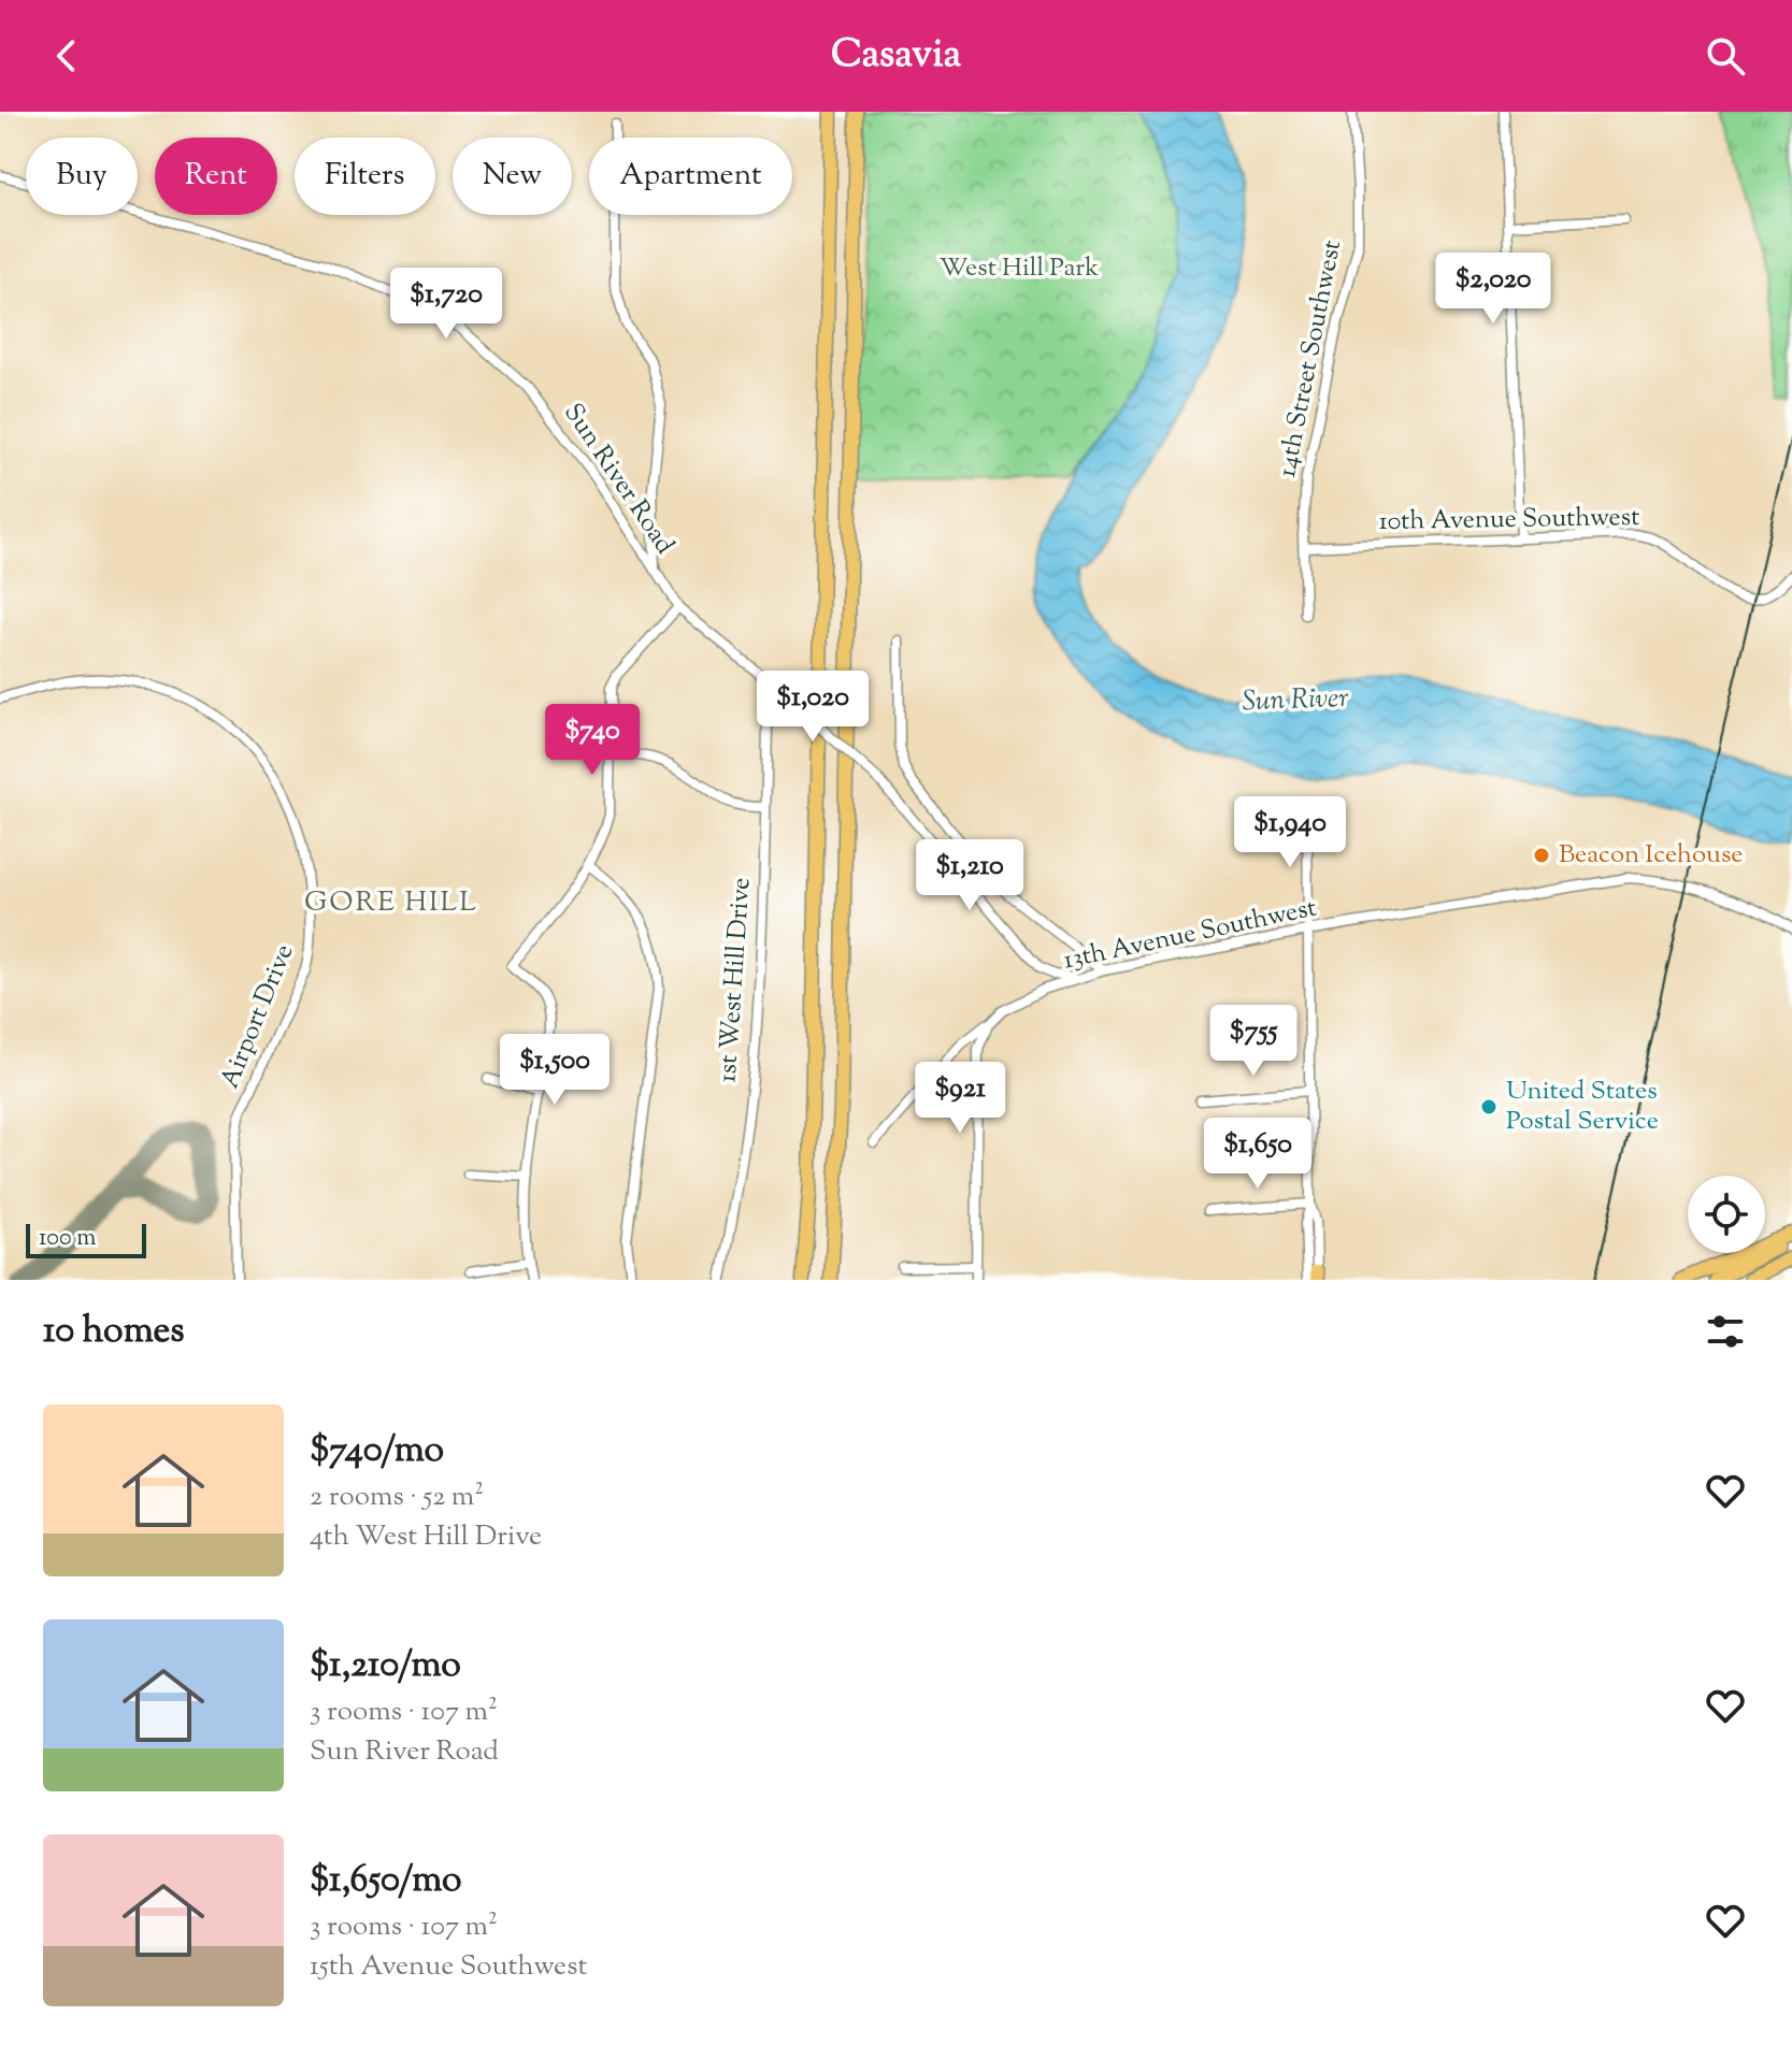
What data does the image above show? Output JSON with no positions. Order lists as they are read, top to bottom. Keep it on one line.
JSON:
{"streets":{"street":["14th Street Southwest","Sun River Road","10th Avenue Southwest","13th Avenue Southwest","1st West Hill Drive","Airport Drive"]},"crossings":[["14th Street Southwest","10th Avenue Southwest"],["Sun River Road","13th Avenue Southwest"],["Sun River Road","1st West Hill Drive"]],"districts":["GORE HILL"],"water":["Sun River"],"parks":["West Hill Park"],"places":["Beacon Icehouse","United States Postal Service"],"scale_bar":"100 m","page":{"header":"Casavia","chip":["Buy","Rent","Filters","New","Apartment"],"price":["$2,020","$1,720","$1,020","$740","$1,940","$1,210","$755","$1,500","$921","$1,650"],"scale":"100 m","heading":"10 homes","list":[{"name":"$740/mo","note":"2 rooms · 52 m² · 4th West Hill Drive"},{"name":"$1,210/mo","note":"3 rooms · 107 m² · Sun River Road"},{"name":"$1,650/mo","note":"3 rooms · 107 m² · 15th Avenue Southwest"}]}}
